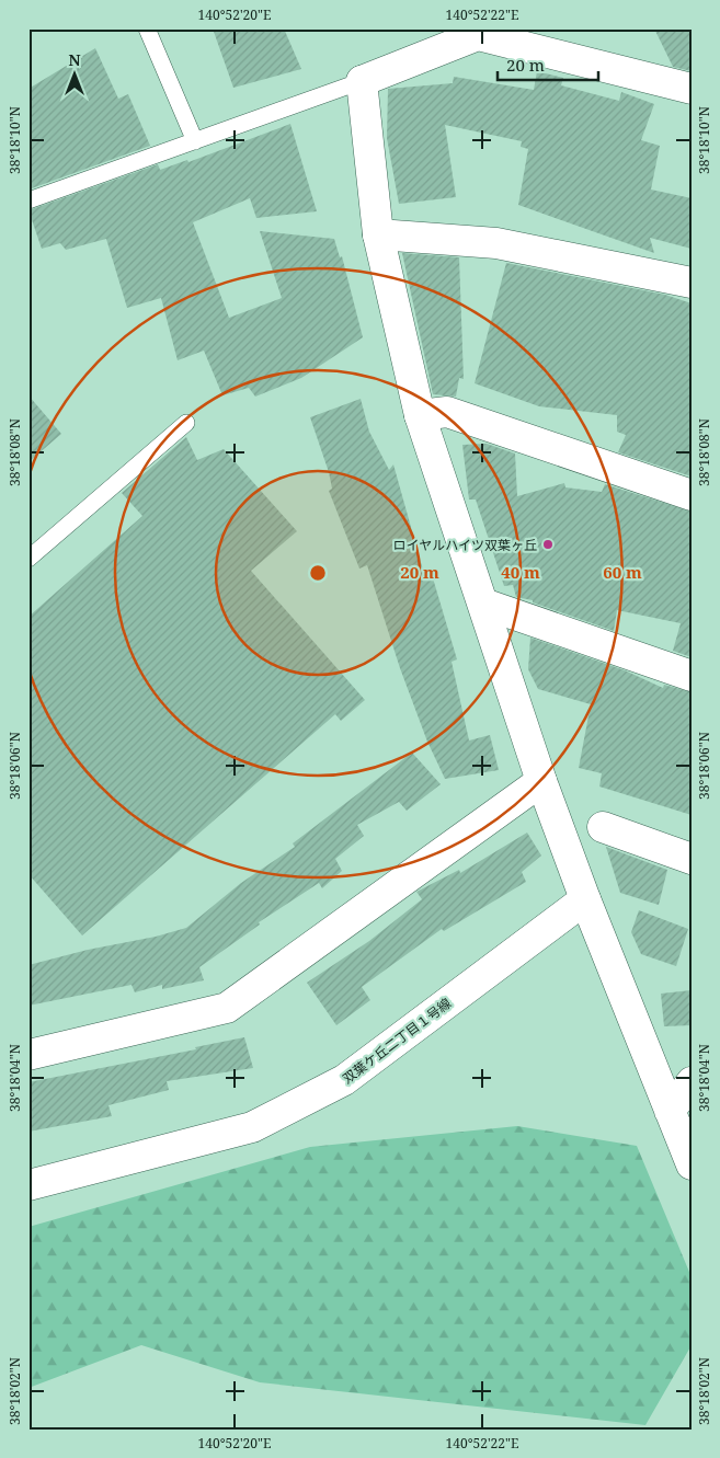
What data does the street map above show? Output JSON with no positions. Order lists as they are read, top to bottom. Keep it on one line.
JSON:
{"streets":{"street":["双葉ケ丘二丁目１号線"]},"places":["ロイヤルハイツ双葉ヶ丘"],"scale_bar":"20 m","north":"top","coordinates":["140°52'20\"E","140°52'22\"E","38°18'10\"N","38°18'08\"N","38°18'06\"N","38°18'04\"N","38°18'02\"N"],"rings":["20 m","40 m","60 m"]}
